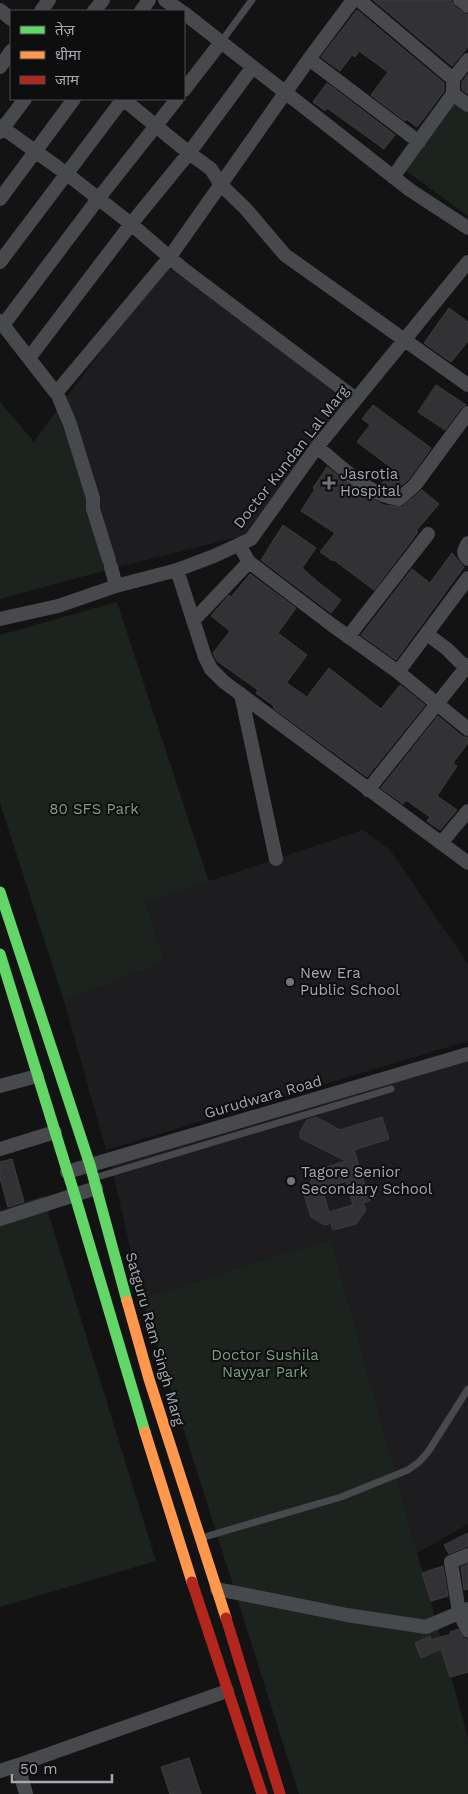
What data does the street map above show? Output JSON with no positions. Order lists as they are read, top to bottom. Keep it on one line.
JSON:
{"streets":{"main road":["Satguru Ram Singh Marg"],"street":["Doctor Kundan Lal Marg","Gurudwara Road"]},"crossings":[["Gurudwara Road","Satguru Ram Singh Marg"]],"parks":["80 SFS Park","Doctor Sushila Nayyar Park"],"places":{"health":["Jasrotia Hospital"],"other":["New Era Public School","Tagore Senior Secondary School"]},"legend":["तेज़","धीमा","जाम"],"scale_bar":"50 m"}
